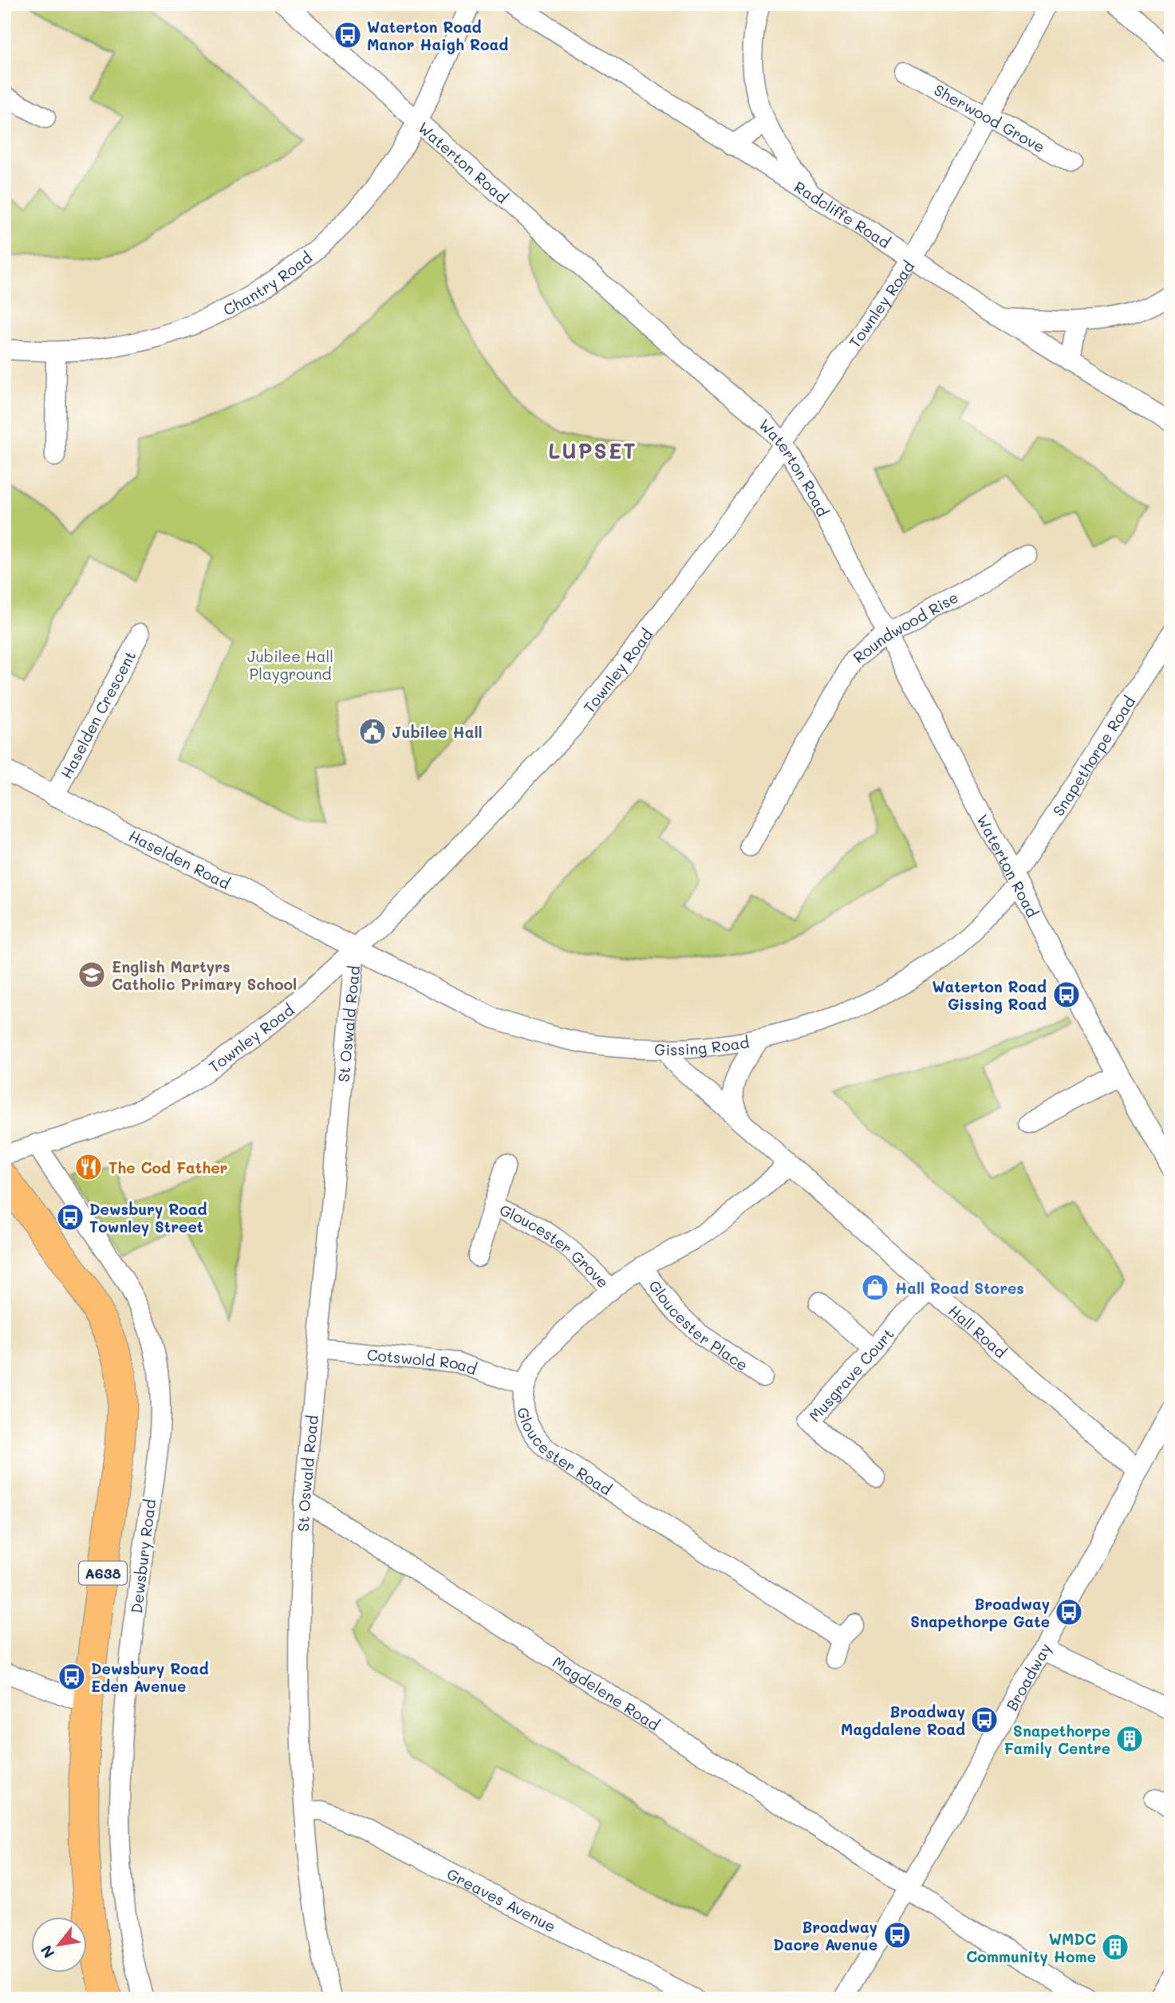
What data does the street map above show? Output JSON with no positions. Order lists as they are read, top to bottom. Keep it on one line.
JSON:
{"streets":{"highway":["A638"],"street":["Sherwood Grove","Waterton Road","Radcliffe Road","Chantry Road","Townley Road","Roundwood Rise","Haselden Crescent","Snapethorpe Road","Haselden Road","St Oswald Road","Gissing Road","Gloucester Grove","Gloucester Place","Hall Road","Cotswold Road","Musgrave Court","Gloucester Road","Dewsbury Road","Broadway","Magdelene Road","Greaves Avenue"]},"crossings":[["Sherwood Grove","Townley Road"],["Waterton Road","Chantry Road"],["Waterton Road","Townley Road"],["Waterton Road","Roundwood Rise"],["Waterton Road","Snapethorpe Road"],["Waterton Road","Gissing Road"],["Radcliffe Road","Townley Road"],["Townley Road","Haselden Road"],["Townley Road","St Oswald Road"],["Townley Road","Gissing Road"],["Townley Road","Dewsbury Road"],["Haselden Crescent","Haselden Road"],["Snapethorpe Road","Gissing Road"],["Haselden Road","St Oswald Road"],["Haselden Road","Gissing Road"],["St Oswald Road","Gissing Road"],["St Oswald Road","Cotswold Road"],["St Oswald Road","Magdelene Road"],["St Oswald Road","Greaves Avenue"],["Gissing Road","Hall Road"],["Gloucester Grove","Gloucester Road"],["Gloucester Place","Gloucester Road"],["Hall Road","Musgrave Court"],["Hall Road","Gloucester Road"],["Hall Road","Broadway"],["Cotswold Road","Gloucester Road"],["Broadway","Magdelene Road"]],"districts":["LUPSET"],"parks":["Jubilee Hall Playground"],"places":{"bus stop":["Waterton Road Manor Haigh Road","Waterton Road Gissing Road","Dewsbury Road Townley Street","Broadway Snapethorpe Gate","Dewsbury Road Eden Avenue","Broadway Magdalene Road","Broadway Dacre Avenue"],"public building":["Jubilee Hall"],"school or university":["English Martyrs Catholic Primary School"],"restaurant":["The Cod Father"],"shop":["Hall Road Stores"],"building":["Snapethorpe Family Centre","WMDC Community Home"]},"north":"bottom left"}
